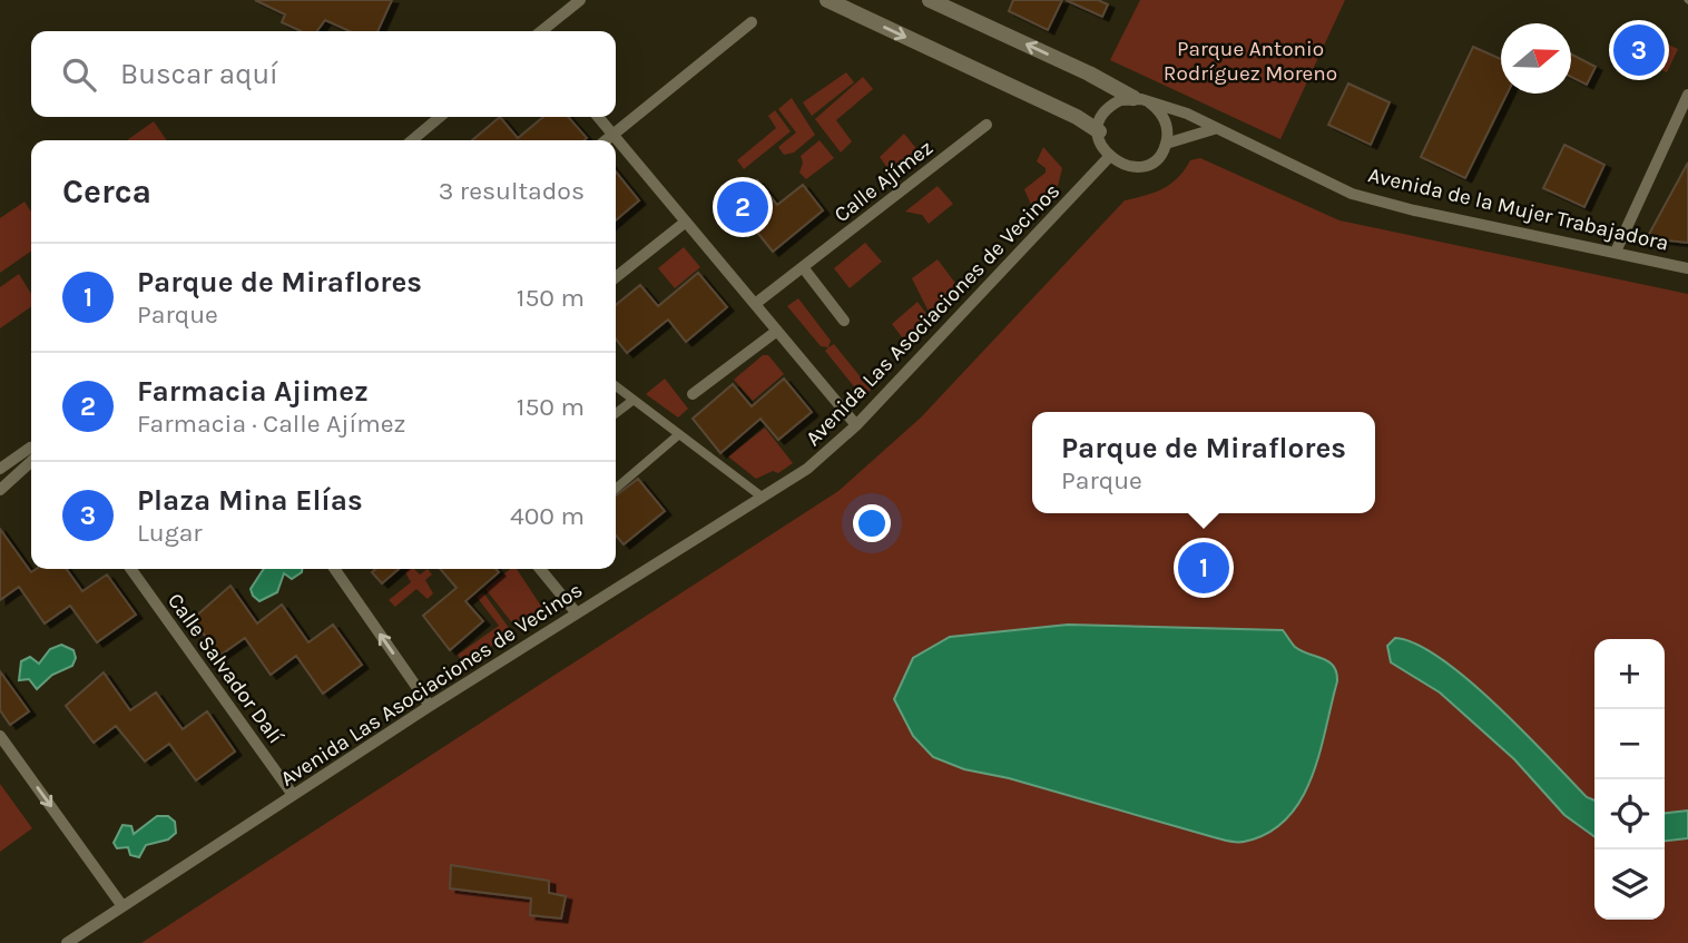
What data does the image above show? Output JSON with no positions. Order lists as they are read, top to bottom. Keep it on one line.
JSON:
{"streets":{"street":["Calle Ajímez","Avenida de la Mujer Trabajadora","Avenida Las Asociaciones de Vecinos","Calle Salvador Dalí"]},"crossings":[["Avenida de la Mujer Trabajadora","Avenida Las Asociaciones de Vecinos"],["Avenida Las Asociaciones de Vecinos","Calle Salvador Dalí"]],"parks":["Parque Antonio Rodríguez Moreno"],"north":"right","page":{"pins":["3","2","1"],"search":"Buscar aquí","heading":["Cerca","3 resultados"],"list":[{"mark":"1","name":"Parque de Miraflores","note":"Parque","value":"150 m"},{"mark":"2","name":"Farmacia Ajimez","note":"Farmacia · Calle Ajímez","value":"150 m"},{"mark":"3","name":"Plaza Mina Elías","note":"Lugar","value":"400 m"}],"popup":["Parque de Miraflores","Parque"],"map_buttons":["+","−"]}}
